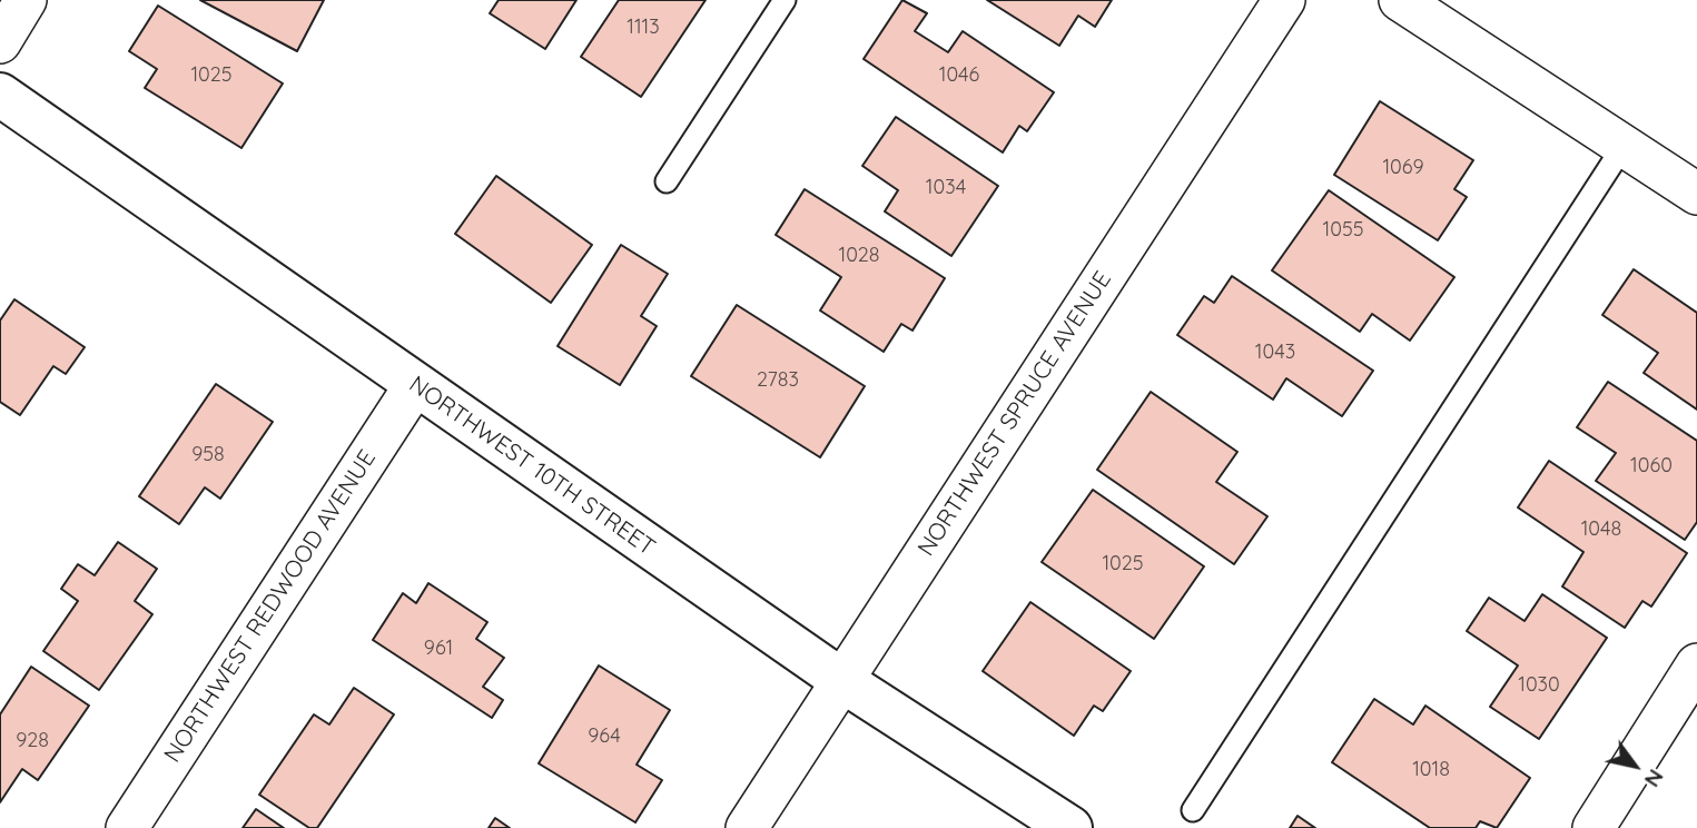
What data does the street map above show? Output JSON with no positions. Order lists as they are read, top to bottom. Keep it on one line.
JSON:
{"streets":{"street":["NORTHWEST SPRUCE AVENUE","NORTHWEST 10TH STREET","NORTHWEST REDWOOD AVENUE"]},"crossings":[["NORTHWEST SPRUCE AVENUE","NORTHWEST 10TH STREET"],["NORTHWEST 10TH STREET","NORTHWEST REDWOOD AVENUE"]],"house_numbers":["1113","1025","1046","1069","1034","1055","1028","1043","2783","958","1060","1048","1025","961","1030","964","928","1018"],"north":"bottom right"}
